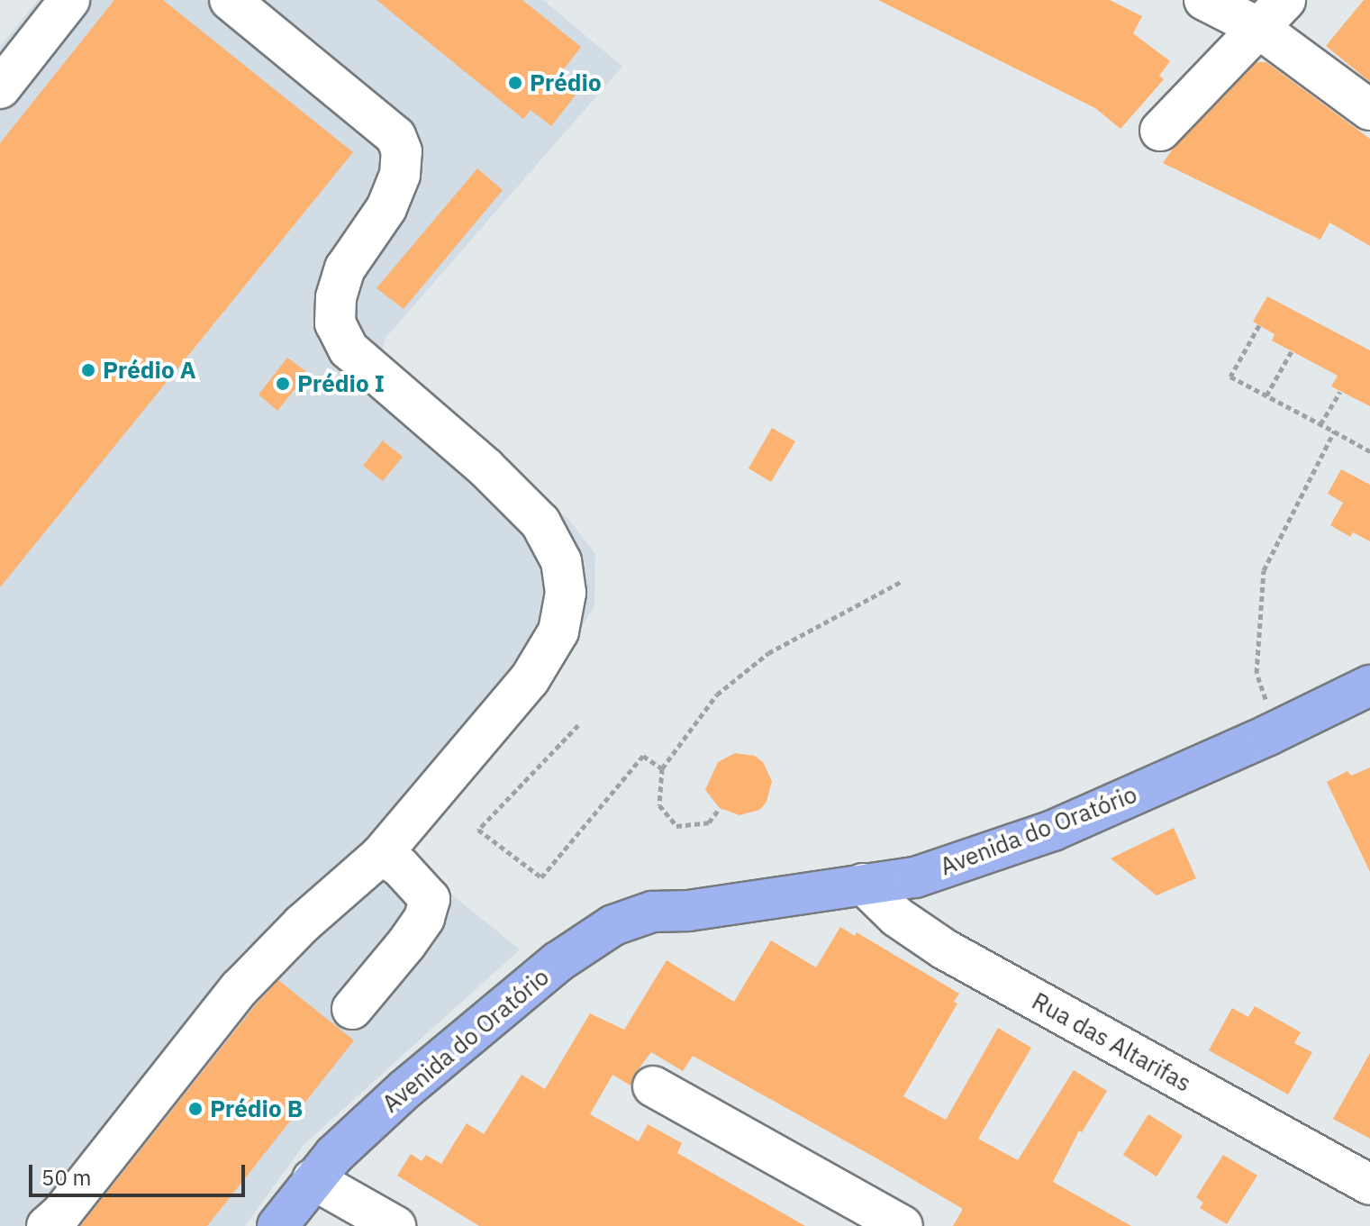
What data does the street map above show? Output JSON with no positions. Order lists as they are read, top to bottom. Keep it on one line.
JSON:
{"streets":{"main road":["Avenida do Oratório"],"street":["Rua das Altarifas"]},"crossings":[["Avenida do Oratório","Rua das Altarifas"]],"places":["Prédio","Prédio A","Prédio I","Prédio B"],"scale_bar":"50 m"}
